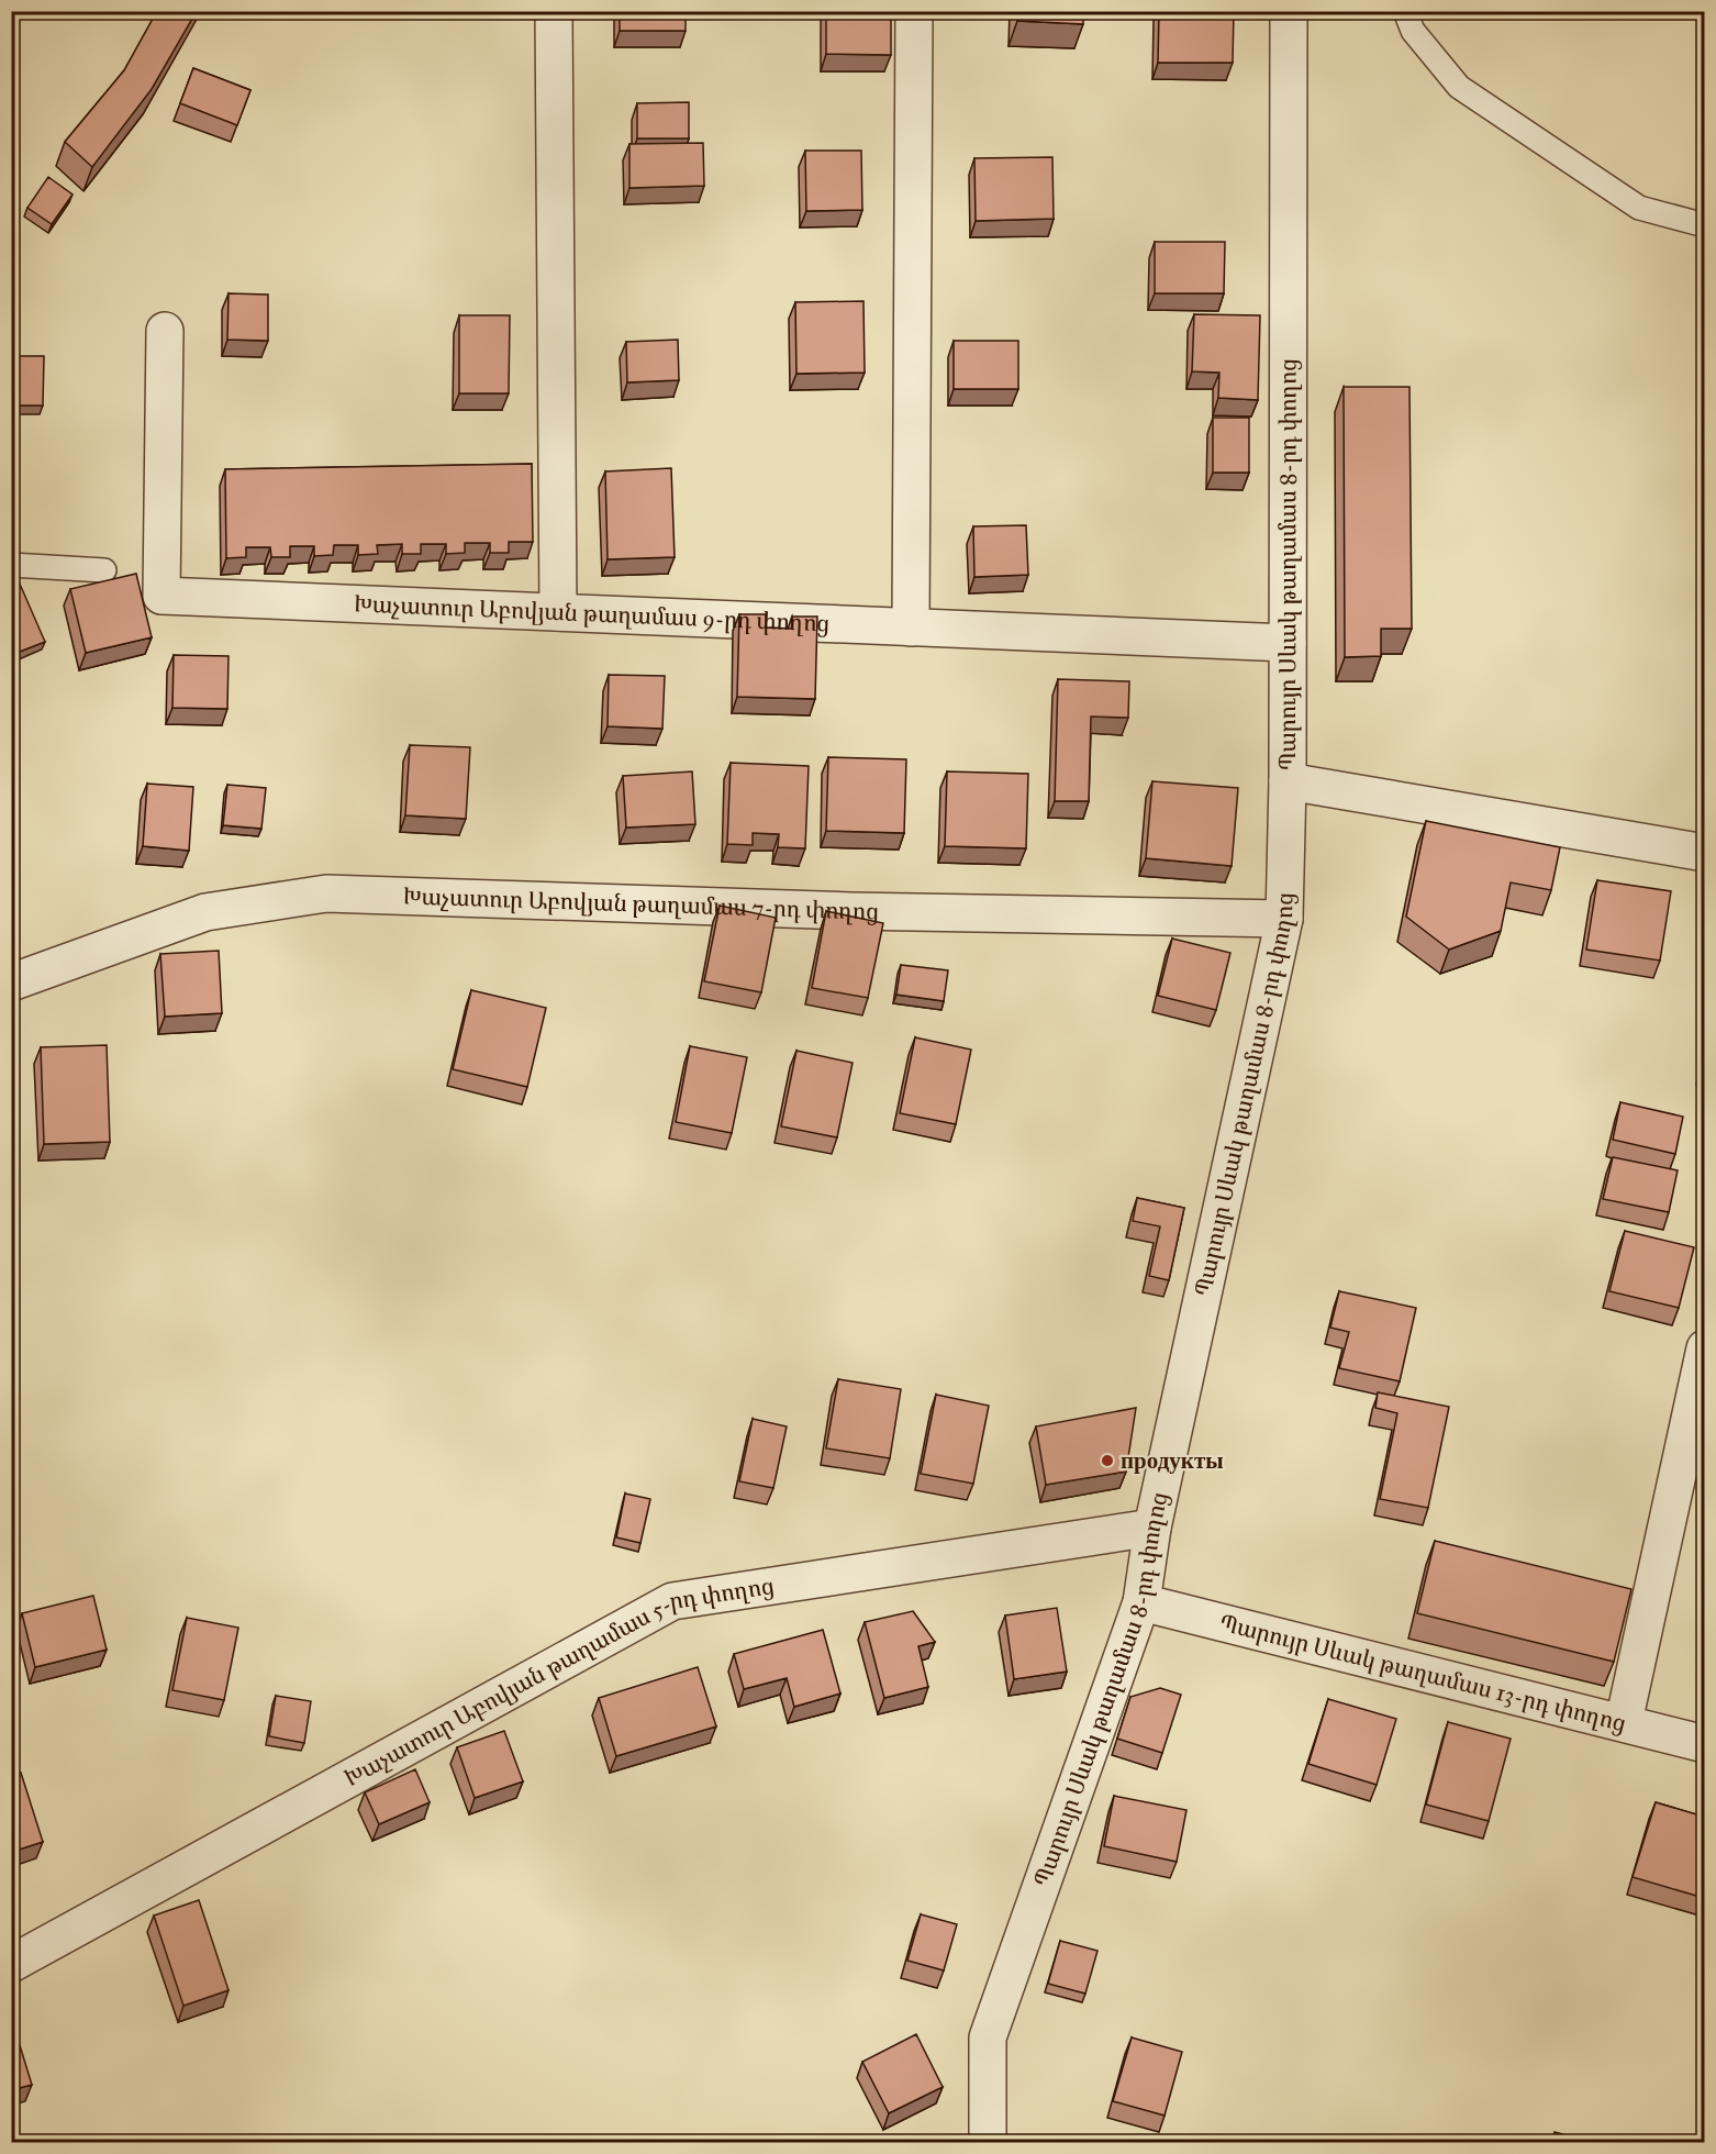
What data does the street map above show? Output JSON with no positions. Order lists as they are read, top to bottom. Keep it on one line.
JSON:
{"streets":{"street":["Պարույր Սևակ թաղամաս 8-րդ փողոց","Խաչատուր Աբովյան թաղամաս 9-րդ փողոց","Խաչատուր Աբովյան թաղամաս 7-րդ փողոց","Պարույր Սևակ թաղամաս 13-րդ փողոց","Խաչատուր Աբովյան թաղամաս 5-րդ փողոց"]},"crossings":[["Պարույր Սևակ թաղամաս 8-րդ փողոց","Խաչատուր Աբովյան թաղամաս 9-րդ փողոց"],["Պարույր Սևակ թաղամաս 8-րդ փողոց","Խաչատուր Աբովյան թաղամաս 7-րդ փողոց"],["Պարույր Սևակ թաղամաս 8-րդ փողոց","Պարույր Սևակ թաղամաս 13-րդ փողոց"],["Պարույր Սևակ թաղամաս 8-րդ փողոց","Խաչատուր Աբովյան թաղամաս 5-րդ փողոց"]],"places":["продукты"]}
